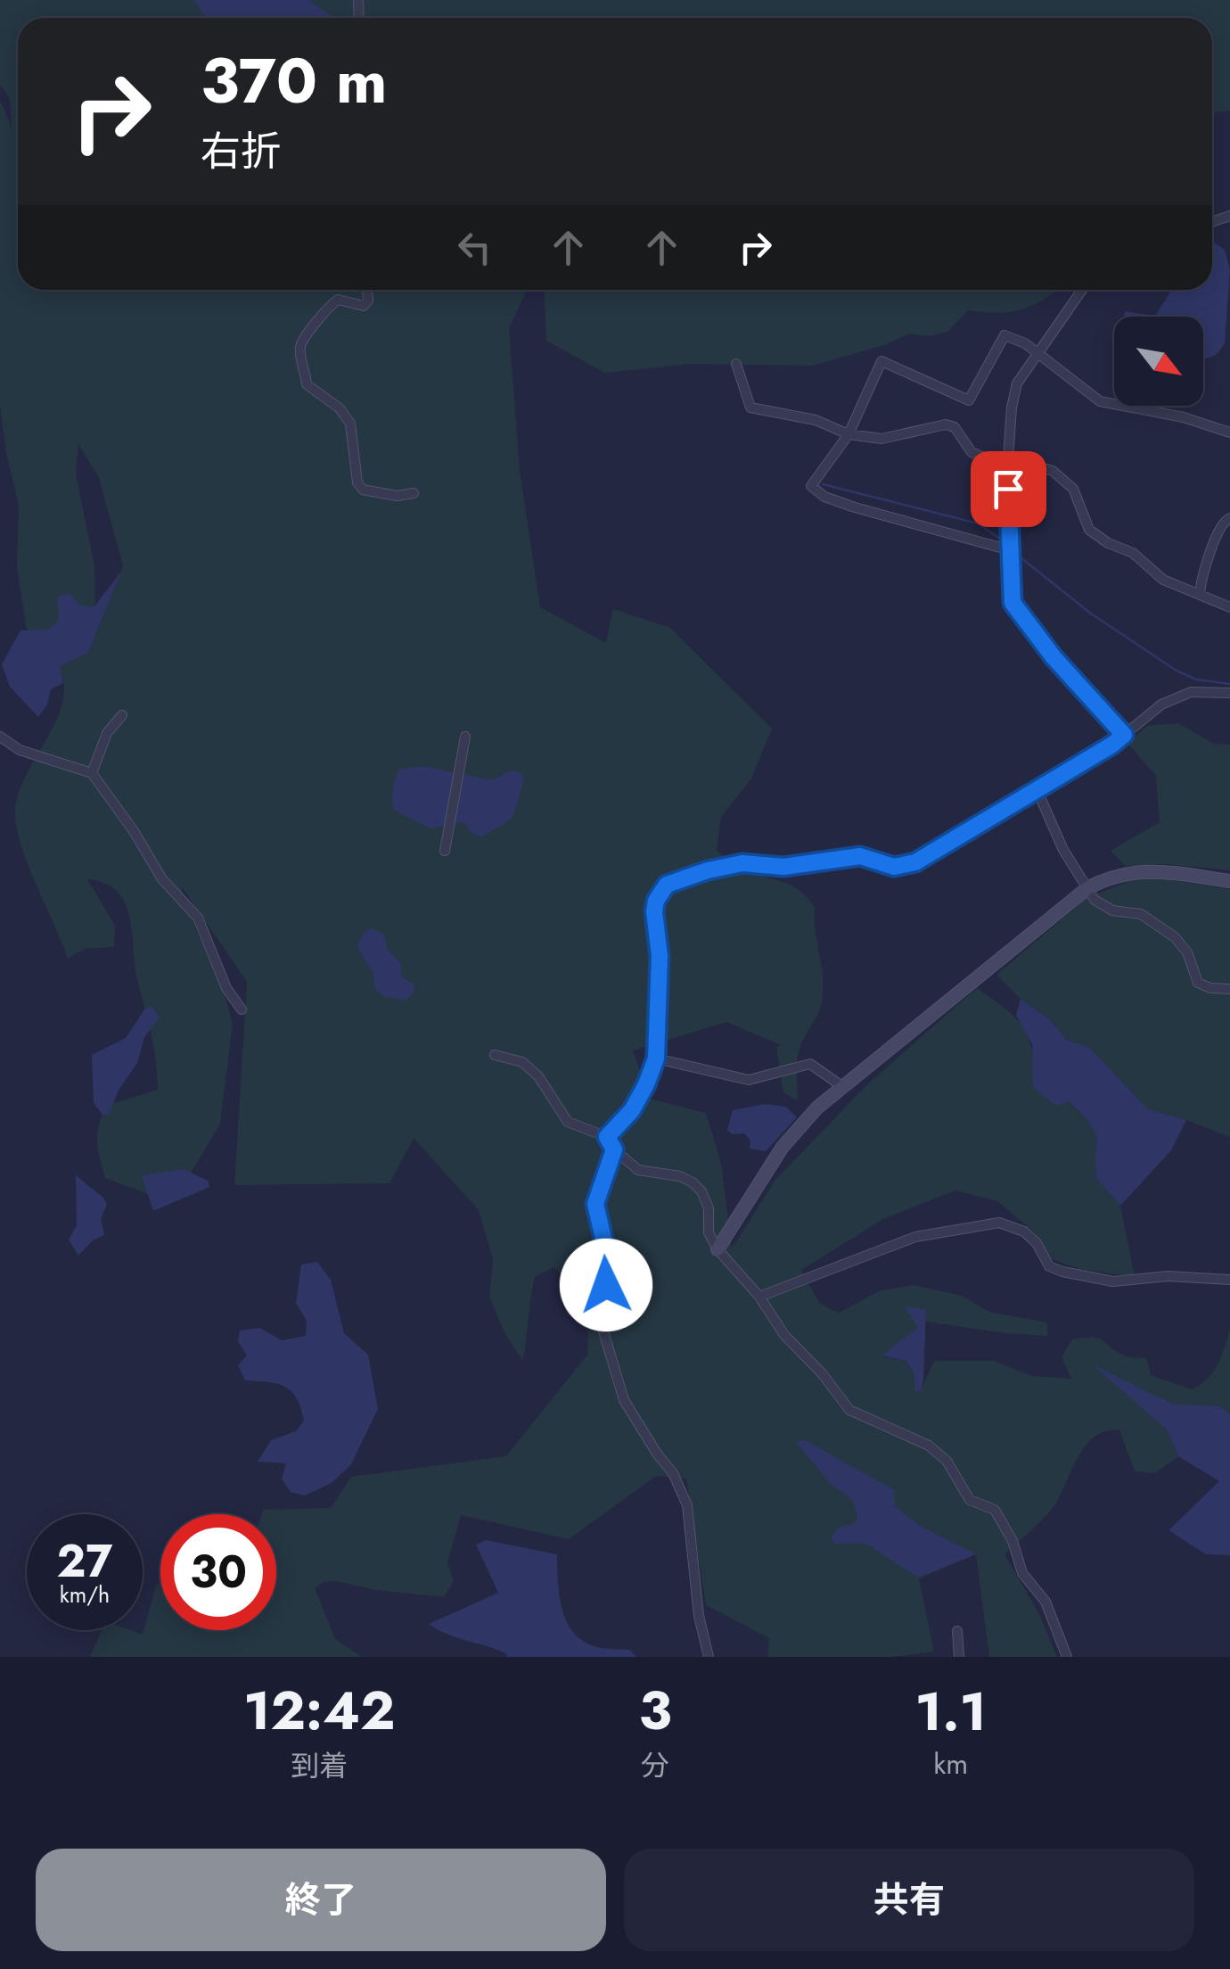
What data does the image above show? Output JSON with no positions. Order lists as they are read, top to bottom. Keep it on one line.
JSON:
{"north":"bottom right","page":{"turn":["370 m","右折"],"speed":"27 km/h","limit":"30","eta":["12:42","到着","3","分","1.1","km"],"buttons":["終了","共有"]}}
